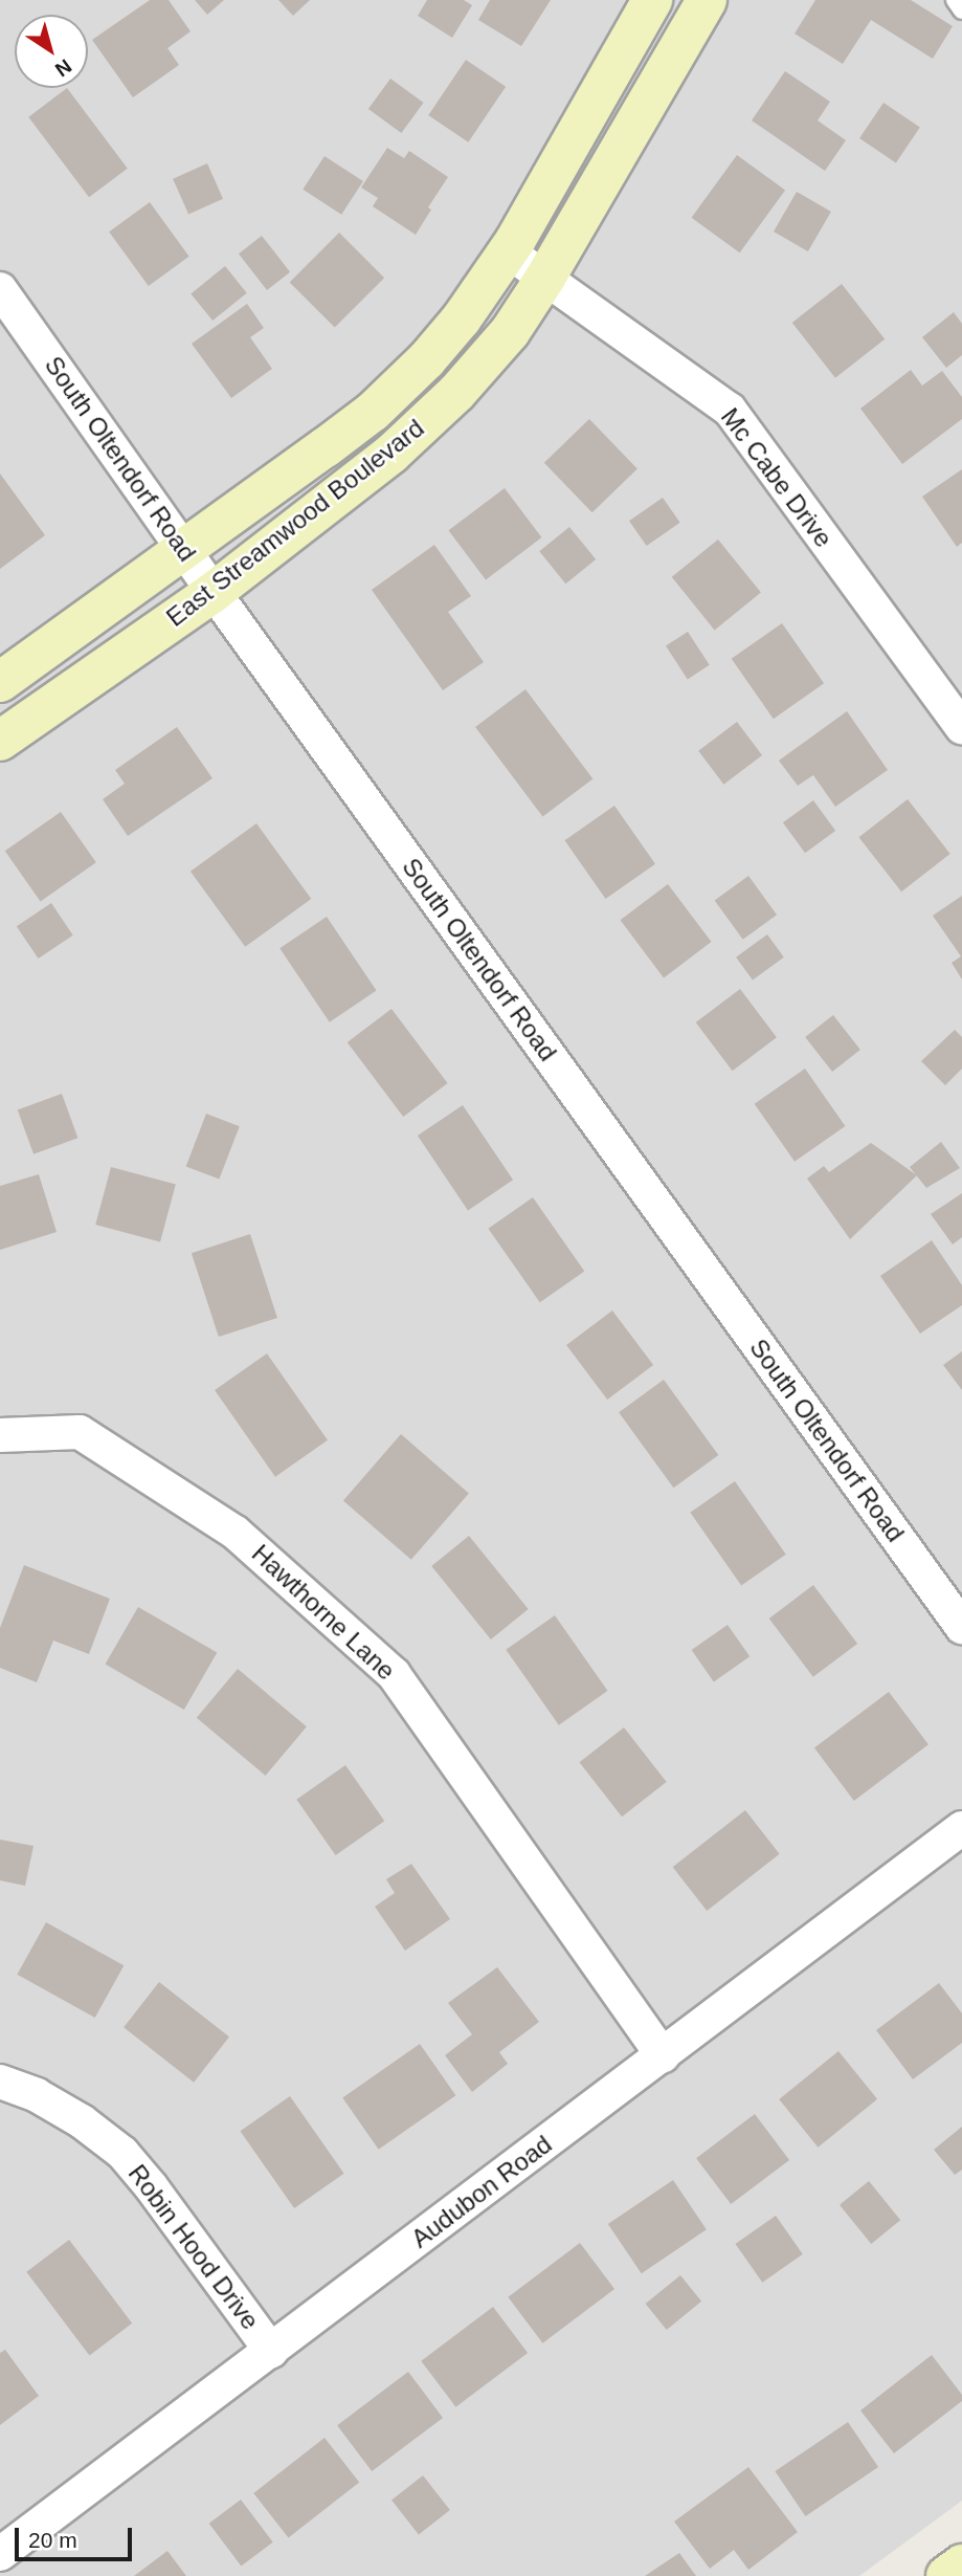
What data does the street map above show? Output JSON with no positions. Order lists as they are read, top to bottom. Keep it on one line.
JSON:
{"streets":{"street":["South Oltendorf Road","Mc Cabe Drive","East Streamwood Boulevard","Hawthorne Lane","Audubon Road","Robin Hood Drive"]},"crossings":[["South Oltendorf Road","East Streamwood Boulevard"],["Mc Cabe Drive","East Streamwood Boulevard"],["Hawthorne Lane","Audubon Road"],["Audubon Road","Robin Hood Drive"]],"scale_bar":"20 m","north":"bottom right"}
